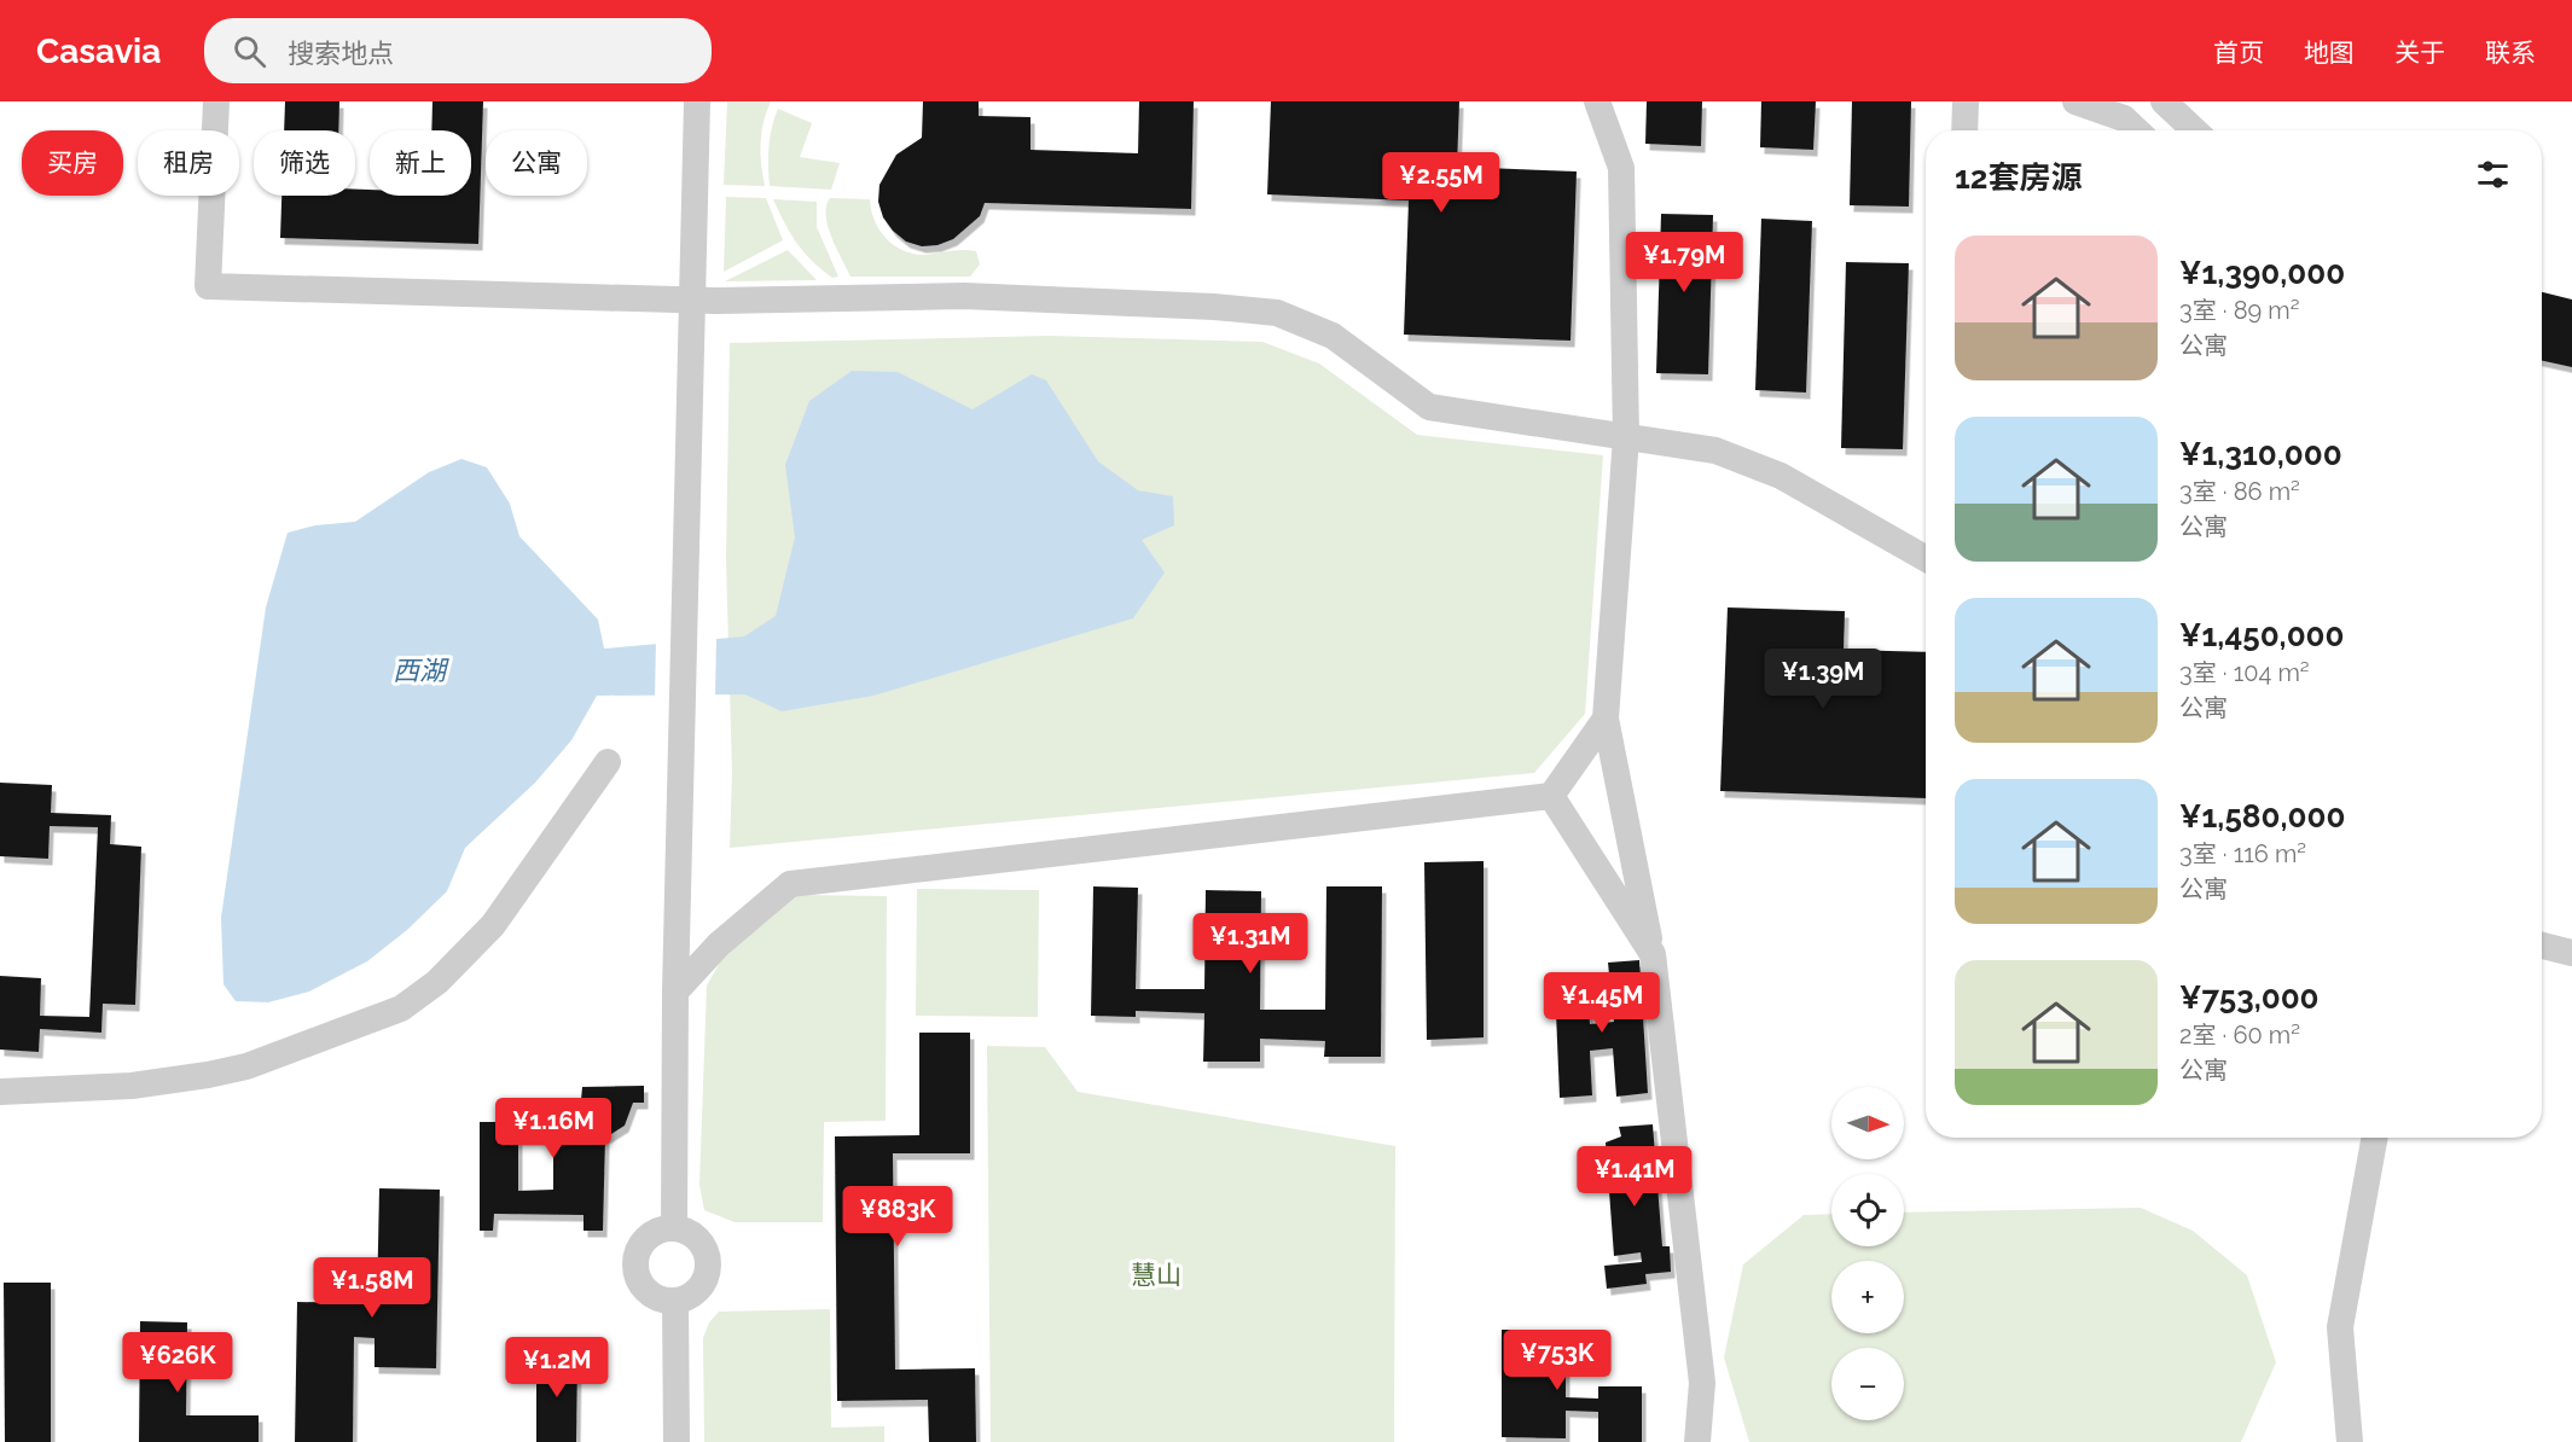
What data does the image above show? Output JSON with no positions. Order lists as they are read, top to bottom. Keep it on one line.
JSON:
{"water":["西湖"],"parks":["慧山"],"north":"right","page":{"header":"Casavia","search":"搜索地点","nav":["首页","地图","关于","联系"],"chip":["买房","租房","筛选","新上","公寓"],"heading":"12套房源","price":["¥2.55M","¥1.79M","¥1.39M","¥1.31M","¥1.45M","¥1.16M","¥1.41M","¥883K","¥1.58M","¥753K","¥626K","¥1.2M"],"list":[{"name":"¥1,390,000","note":"3室 · 89 m² · 公寓"},{"name":"¥1,310,000","note":"3室 · 86 m² · 公寓"},{"name":"¥1,450,000","note":"3室 · 104 m² · 公寓"},{"name":"¥1,580,000","note":"3室 · 116 m² · 公寓"},{"name":"¥753,000","note":"2室 · 60 m² · 公寓"}],"map_buttons":["+","−"]}}
